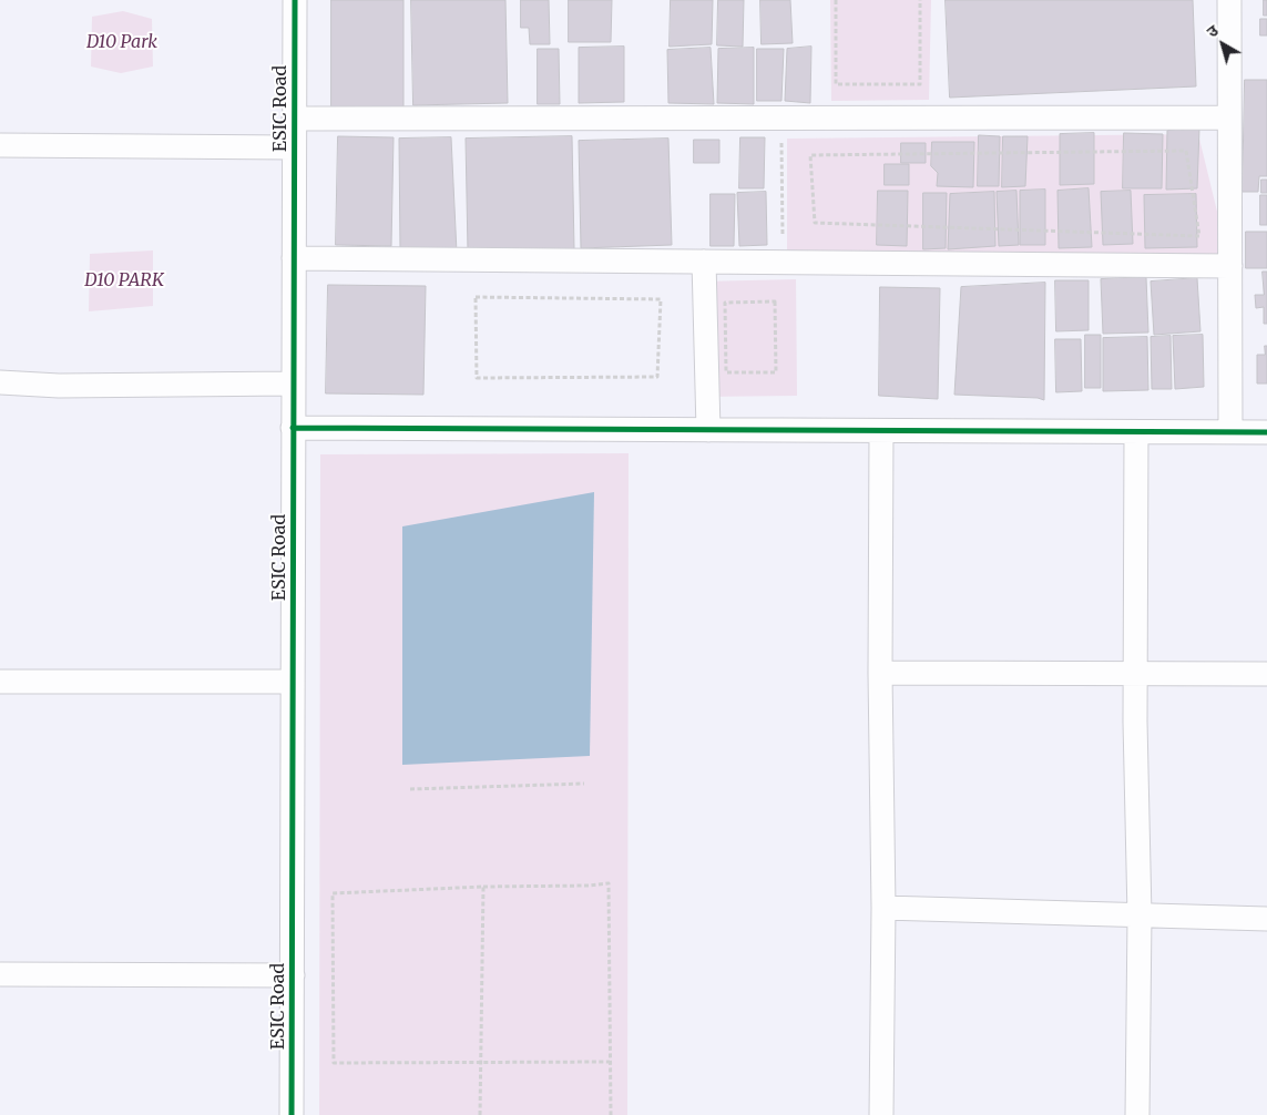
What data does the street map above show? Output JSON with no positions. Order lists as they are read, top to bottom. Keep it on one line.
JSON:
{"streets":{"street":["ESIC Road"]},"parks":["D10 Park","D10 PARK"],"north":"top left"}
